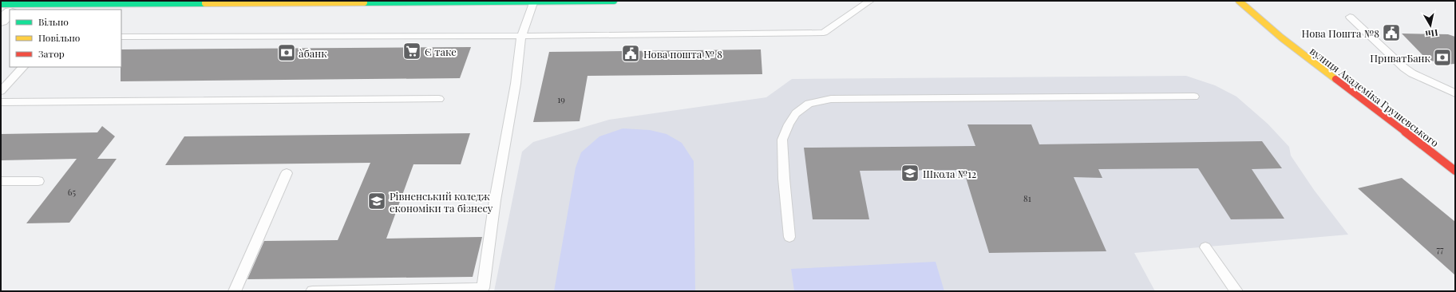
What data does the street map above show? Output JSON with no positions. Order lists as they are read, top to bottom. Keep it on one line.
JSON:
{"streets":{"main road":["вулиця Академіка Грушевського"]},"places":{"public building":["Нова Пошта №8","Нова пошта № 8"],"supermarket":["Є таке"],"bank":["а̀банк","ПриватБанк"],"school or university":["Школа №12","Рівненський коледж економіки та бізнесу"]},"house_numbers":["19","65","81","77"],"legend":["Вільно","Повільно","Затор"],"north":"bottom"}
